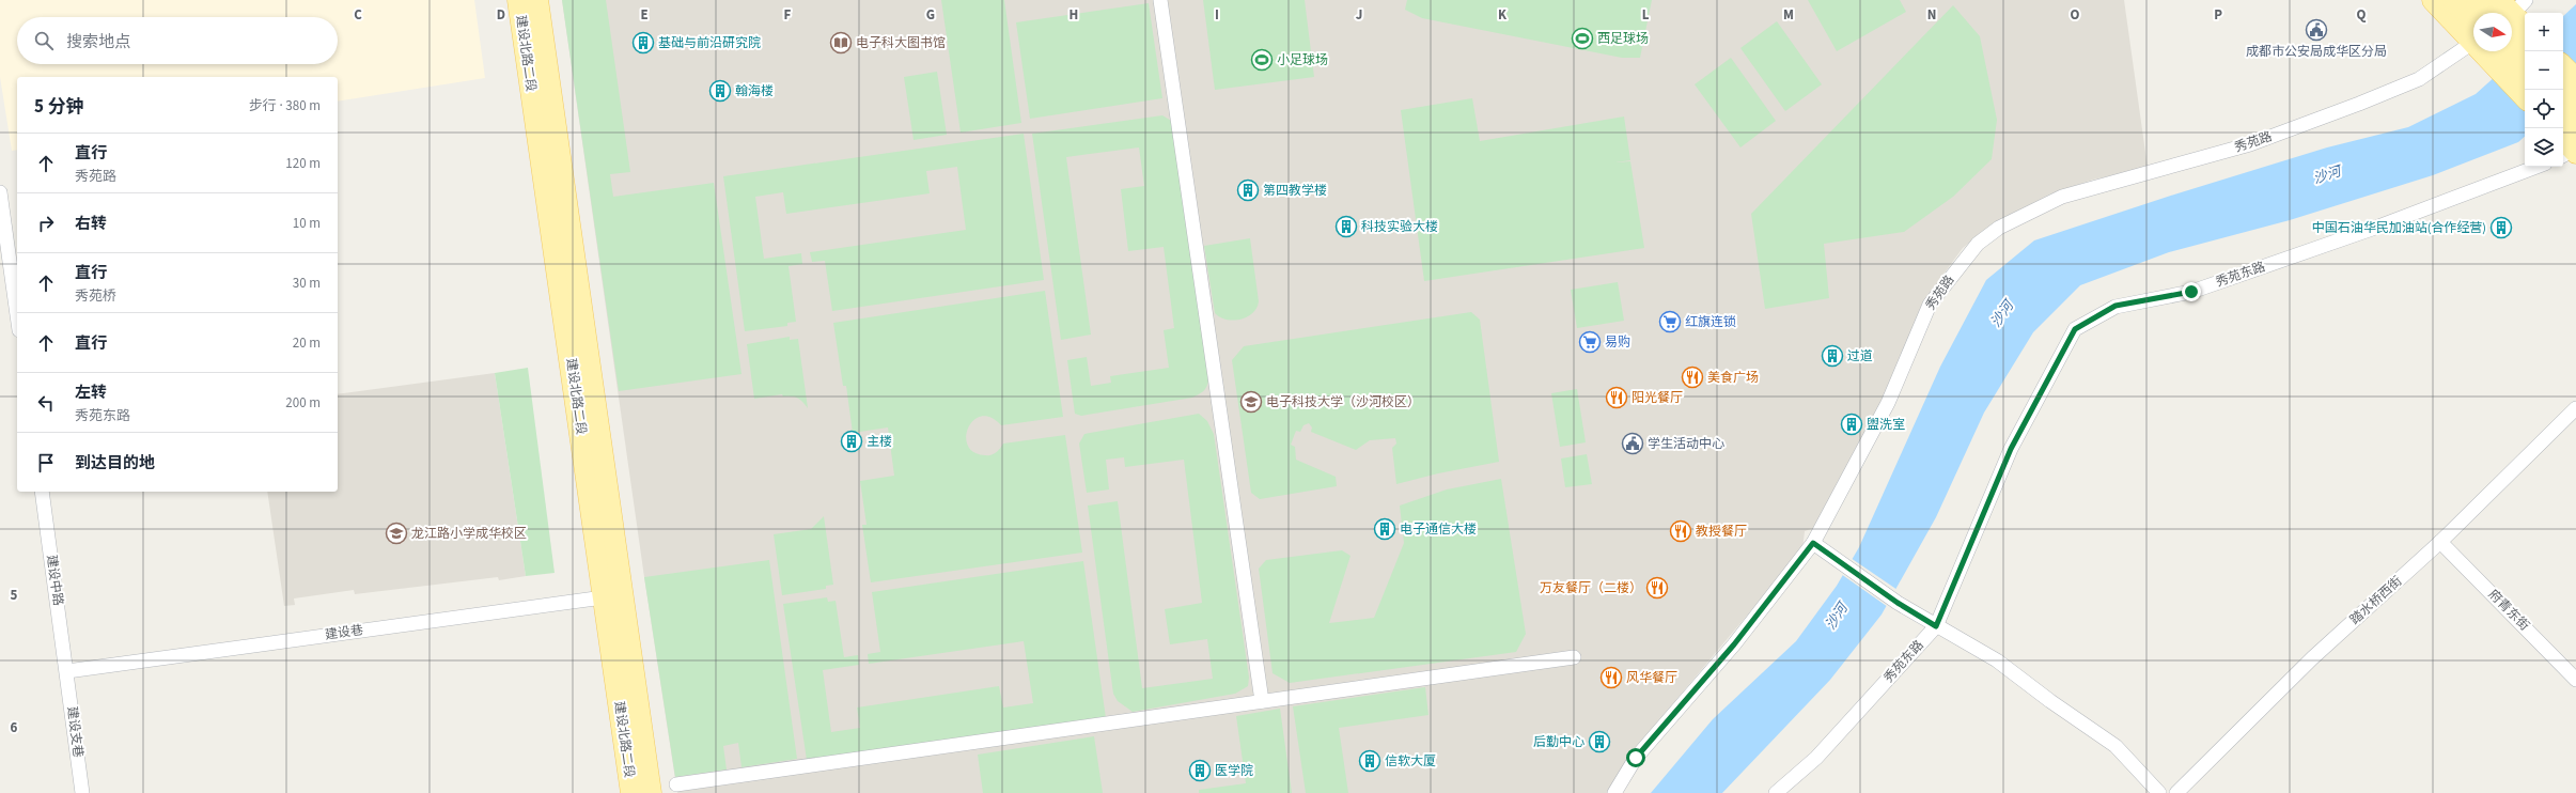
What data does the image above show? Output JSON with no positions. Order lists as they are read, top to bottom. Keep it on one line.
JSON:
{"streets":{"main road":["建设北路二段"],"street":["秀苑路","秀苑东路","建设中路","踏水桥西街","府青东街","建设巷","建设支巷"]},"crossings":[["建设北路二段","建设巷"],["建设中路","建设巷"],["建设中路","建设支巷"],["踏水桥西街","府青东街"],["建设巷","建设支巷"]],"water":["沙河"],"places":{"public building":["成都市公安局成华区分局","学生活动中心"],"sports":["西足球场","小足球场"],"building":["基础与前沿研究院","翰海楼","第四教学楼","科技实验大楼","中国石油华民加油站(合作经营)","过道","盥洗室","主楼","电子通信大楼","后勤中心","信软大厦","医学院"],"library":["电子科大图书馆"],"supermarket":["红旗连锁","易购"],"restaurant":["美食广场","阳光餐厅","教授餐厅","万友餐厅（二楼）","风华餐厅"],"school or university":["电子科技大学（沙河校区）","龙江路小学成华校区"]},"north":"right","page":{"map_buttons":["+","−"],"search":"搜索地点","heading":["5 分钟","步行 · 380 m"],"list":[["直行","秀苑路","120 m"],["右转","10 m"],["直行","秀苑桥","30 m"],["直行","20 m"],["左转","秀苑东路","200 m"],"到达目的地"]},"grid":{"columns":["C","D","E","F","G","H","I","J","K","L","M","N","O","P","Q"],"rows":["5","6"]}}
